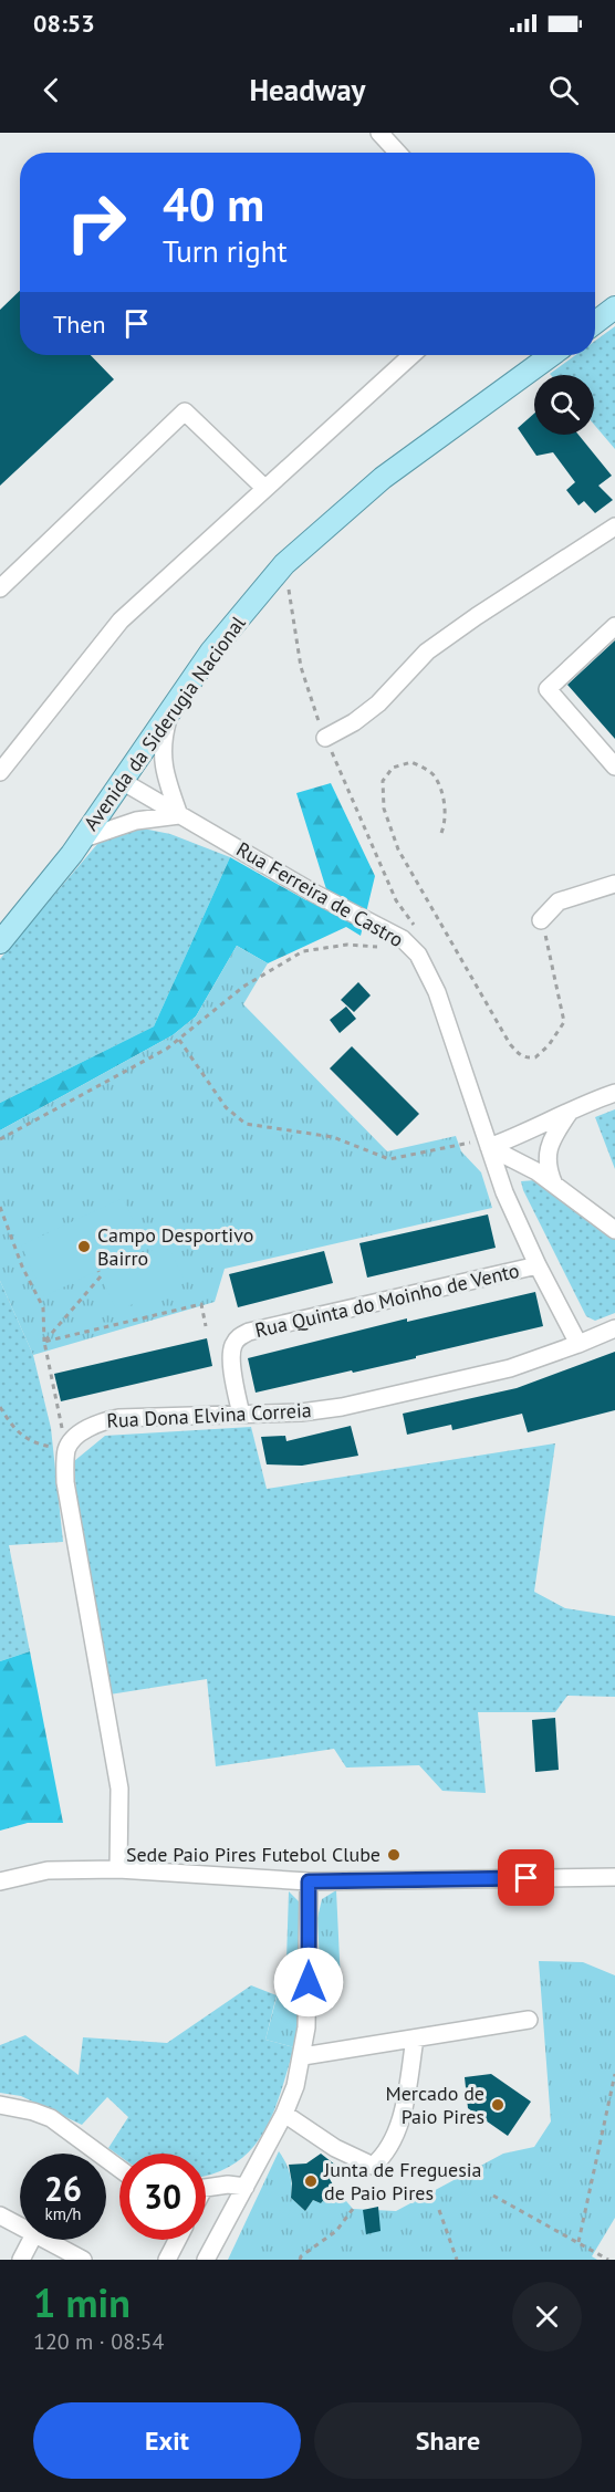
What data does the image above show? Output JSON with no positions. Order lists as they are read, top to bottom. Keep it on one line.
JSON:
{"streets":{"main road":["Avenida da Siderugia Nacional"],"street":["Rua Ferreira de Castro","Rua Quinta do Moinho de Vento","Rua Dona Elvina Correia"]},"crossings":[["Avenida da Siderugia Nacional","Rua Ferreira de Castro"],["Rua Ferreira de Castro","Rua Quinta do Moinho de Vento"],["Rua Ferreira de Castro","Rua Dona Elvina Correia"],["Rua Quinta do Moinho de Vento","Rua Dona Elvina Correia"]],"places":["Campo Desportivo Bairro","Sede Paio Pires Futebol Clube","Mercado de Paio Pires","Junta de Freguesia de Paio Pires"],"page":{"status":"08:53","header":"Headway","turn":["40 m","Turn right"],"then":"Then","speed":"26 km/h","limit":"30","heading":["1 min","120 m · 08:54"],"buttons":["Exit","Share"]}}
